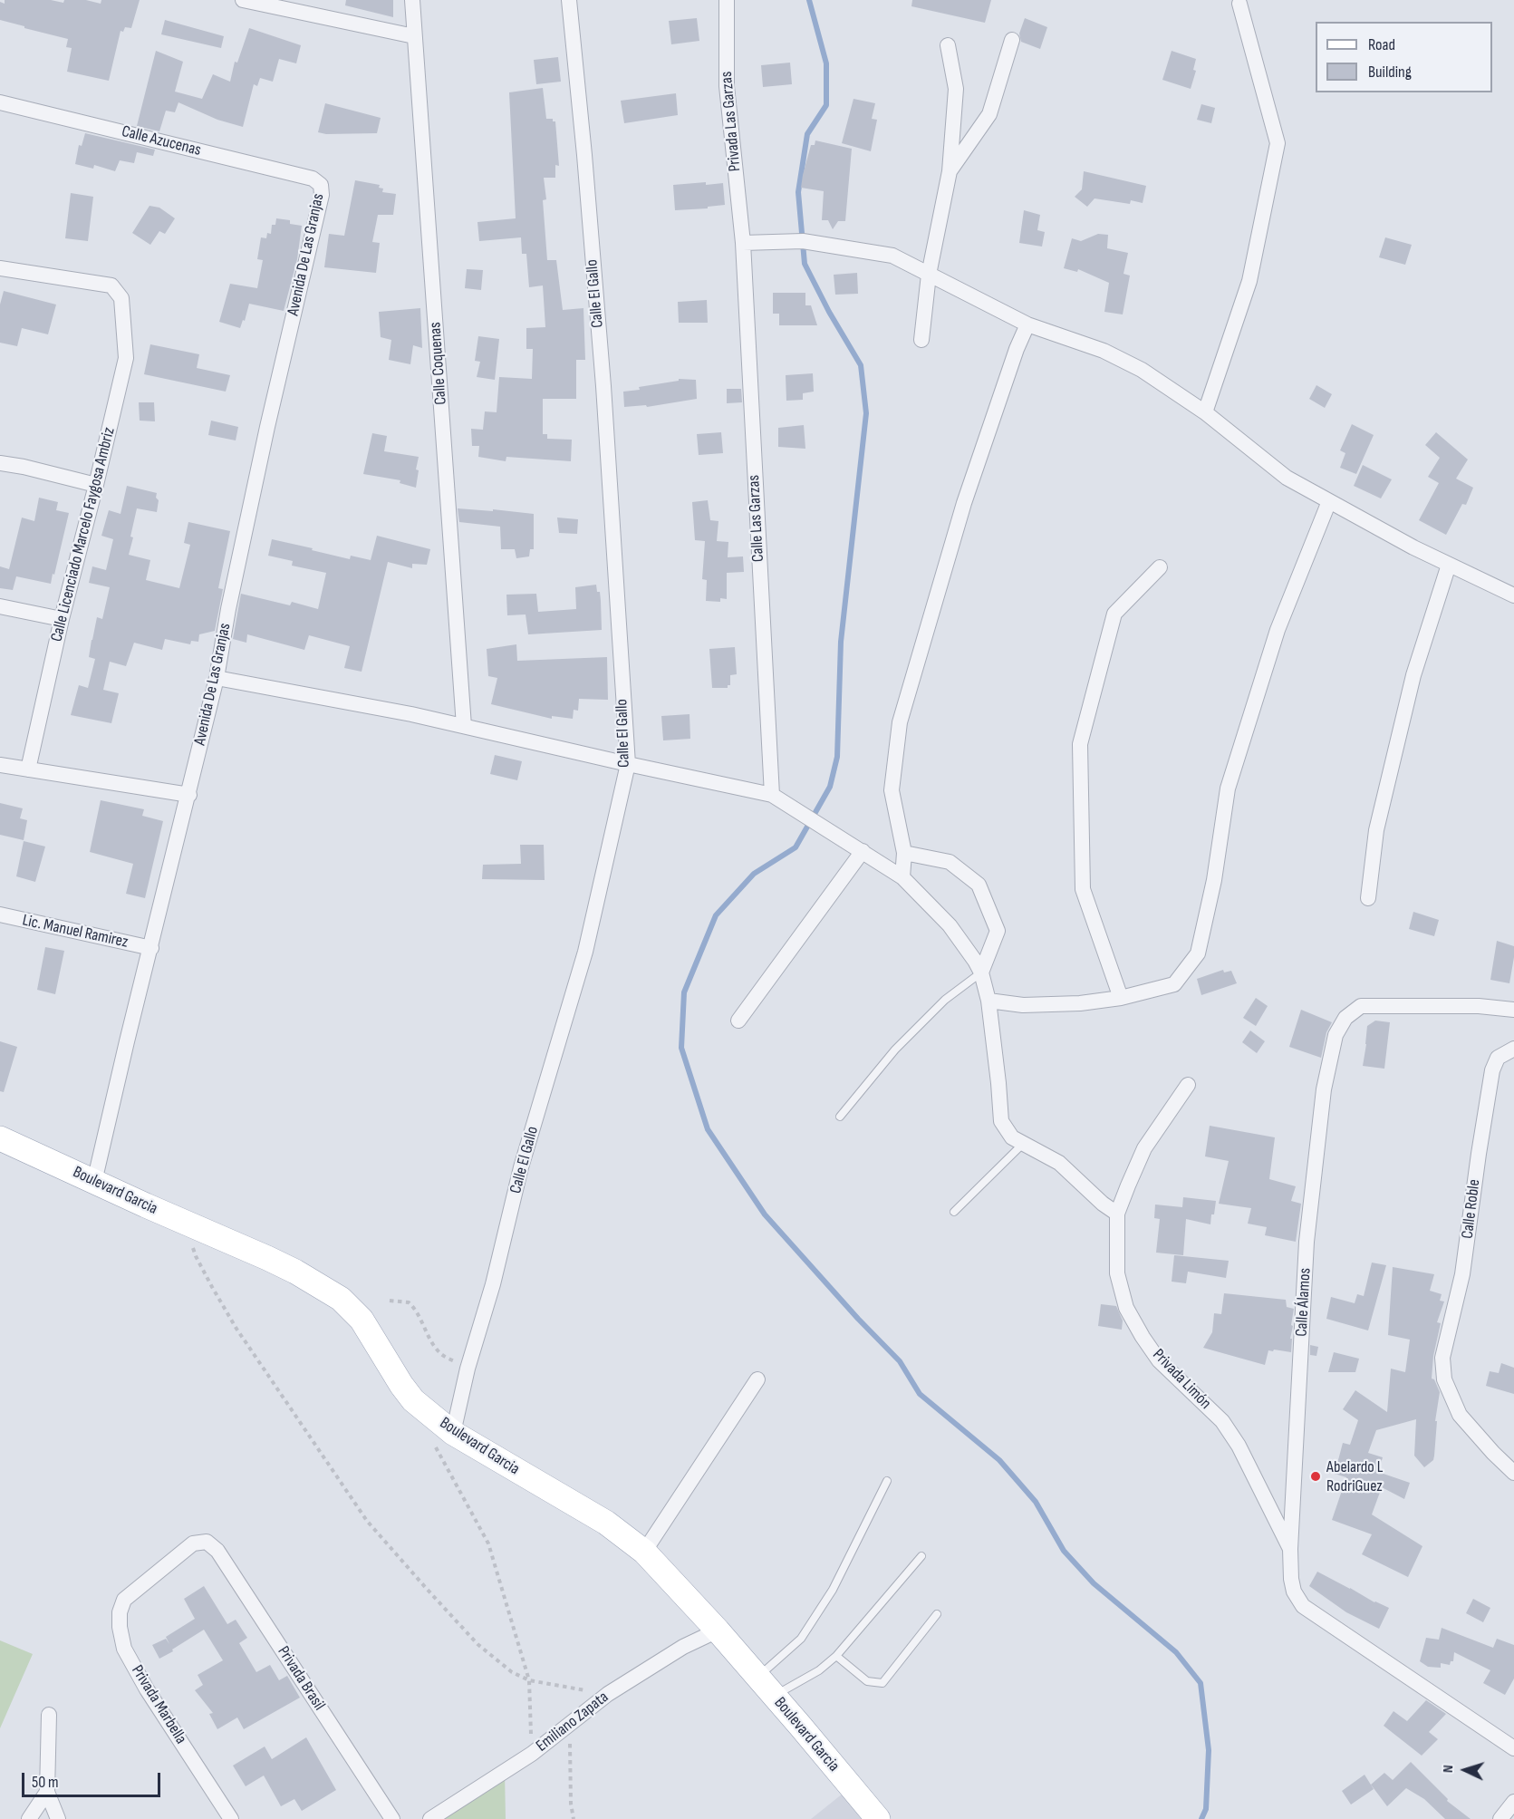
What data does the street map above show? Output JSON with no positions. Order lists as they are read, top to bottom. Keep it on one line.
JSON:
{"streets":{"main road":["Boulevard Garcia"],"street":["Privada Las Garzas","Calle Azucenas","Avenida De Las Granjas","Calle El Gallo","Calle Coquenas","Calle Las Garzas","Calle Licenciado Marcelo Faygosa Ambriz","Lic. Manuel Ramirez","Calle Roble","Calle Álamos","Privada Limón","Privada Brasil","Privada Marbella","Emiliano Zapata"]},"crossings":[["Privada Las Garzas","Calle Las Garzas"],["Calle Azucenas","Avenida De Las Granjas"],["Avenida De Las Granjas","Lic. Manuel Ramirez"],["Avenida De Las Granjas","Boulevard Garcia"],["Calle El Gallo","Boulevard Garcia"],["Boulevard Garcia","Emiliano Zapata"],["Calle Álamos","Privada Limón"],["Privada Brasil","Privada Marbella"]],"places":["Abelardo L RodriGuez"],"legend":["Road","Building"],"scale_bar":"50 m","north":"left"}
